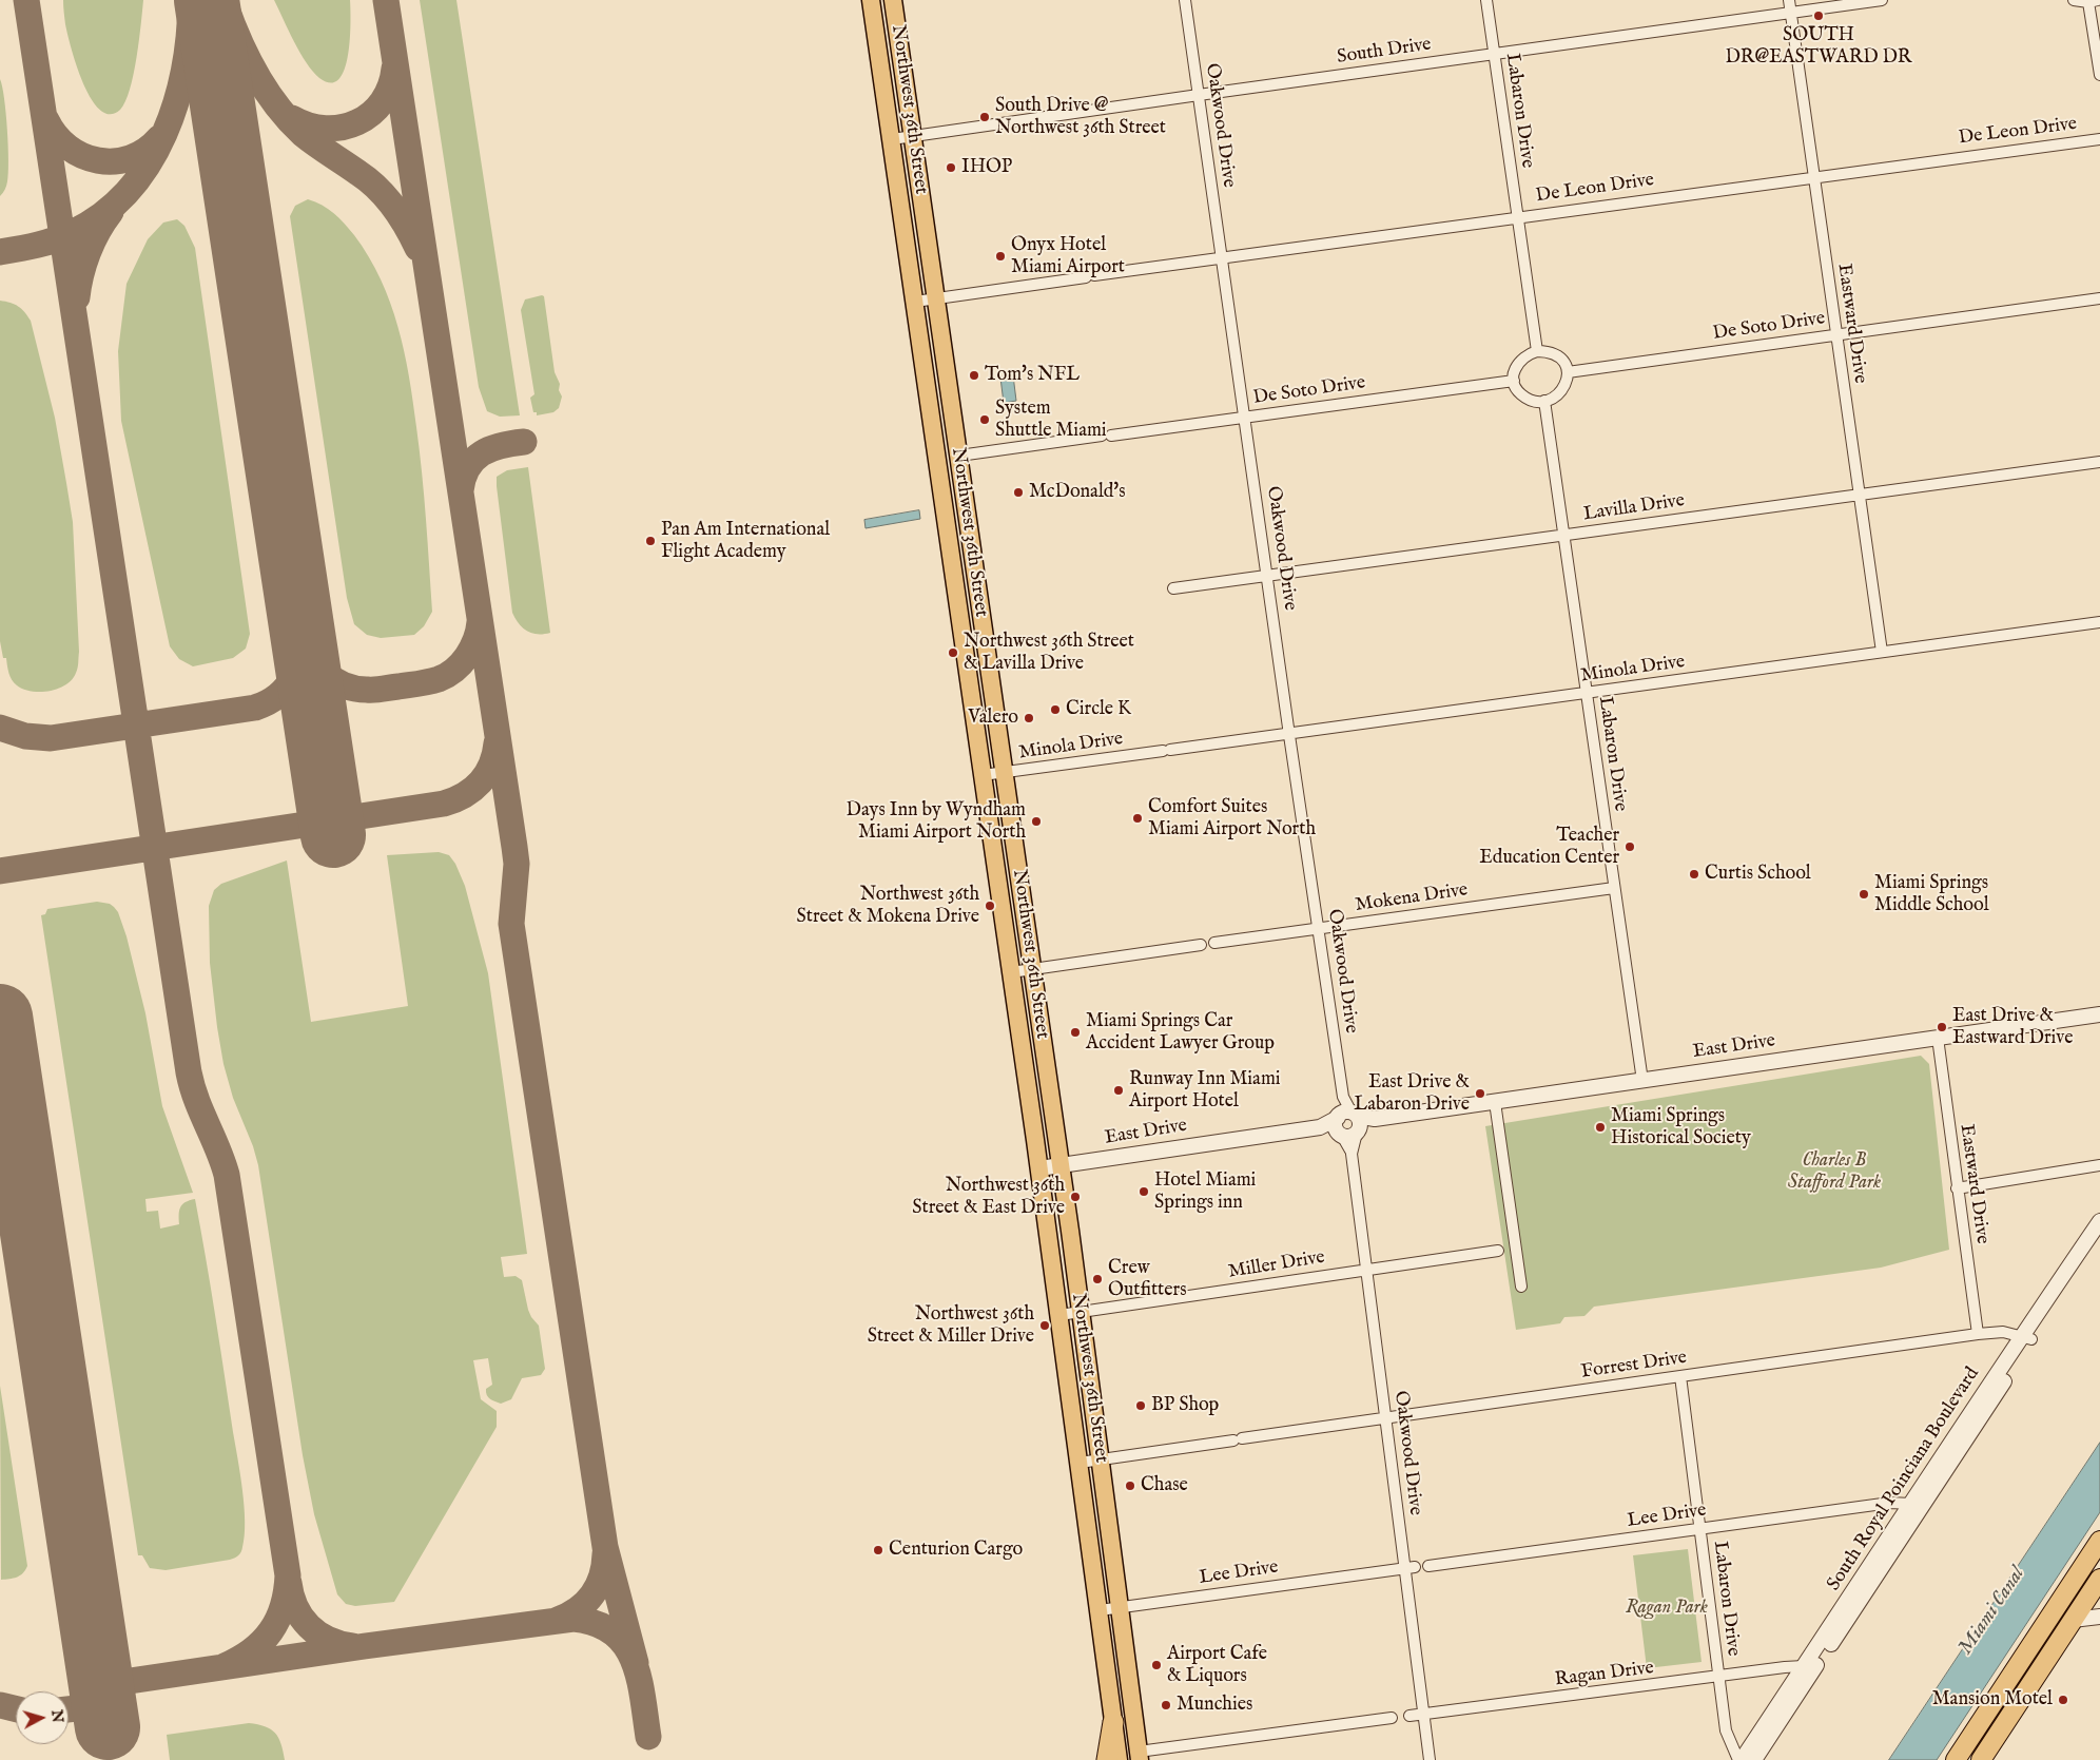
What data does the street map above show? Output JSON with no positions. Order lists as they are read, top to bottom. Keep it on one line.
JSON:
{"streets":{"main road":["Northwest 36th Street"],"street":["South Drive","Labaron Drive","Oakwood Drive","De Leon Drive","Eastward Drive","De Soto Drive","Lavilla Drive","Minola Drive","Mokena Drive","East Drive","Miller Drive","Forrest Drive","South Royal Poinciana Boulevard","Lee Drive","Ragan Drive"]},"crossings":[["South Drive","Northwest 36th Street"],["South Drive","Labaron Drive"],["South Drive","Oakwood Drive"],["South Drive","Eastward Drive"],["Northwest 36th Street","De Leon Drive"],["Northwest 36th Street","De Soto Drive"],["Northwest 36th Street","Minola Drive"],["Northwest 36th Street","East Drive"],["Northwest 36th Street","Miller Drive"],["Northwest 36th Street","Forrest Drive"],["Northwest 36th Street","Lee Drive"],["Labaron Drive","De Leon Drive"],["Labaron Drive","De Soto Drive"],["Labaron Drive","Lavilla Drive"],["Labaron Drive","Minola Drive"],["Labaron Drive","Mokena Drive"],["Labaron Drive","East Drive"],["Labaron Drive","Forrest Drive"],["Labaron Drive","South Royal Poinciana Boulevard"],["Labaron Drive","Lee Drive"],["Labaron Drive","Ragan Drive"],["Oakwood Drive","De Leon Drive"],["Oakwood Drive","De Soto Drive"],["Oakwood Drive","Lavilla Drive"],["Oakwood Drive","Minola Drive"],["Oakwood Drive","Mokena Drive"],["Oakwood Drive","East Drive"],["Oakwood Drive","Miller Drive"],["Oakwood Drive","Forrest Drive"],["Oakwood Drive","Lee Drive"],["Oakwood Drive","Ragan Drive"],["De Leon Drive","Eastward Drive"],["Eastward Drive","De Soto Drive"],["Eastward Drive","Lavilla Drive"],["Eastward Drive","Minola Drive"],["Eastward Drive","East Drive"],["Eastward Drive","Forrest Drive"],["Forrest Drive","South Royal Poinciana Boulevard"],["South Royal Poinciana Boulevard","Lee Drive"],["South Royal Poinciana Boulevard","Ragan Drive"]],"water":["Miami Canal"],"parks":["Charles B Stafford Park","Ragan Park"],"places":["SOUTH DR@EASTWARD DR","South Drive @ Northwest 36th Street","IHOP","Onyx Hotel Miami Airport","Tom's NFL","System Shuttle Miami","McDonald's","Pan Am International Flight Academy","Northwest 36th Street & Lavilla Drive","Circle K","Valero","Comfort Suites Miami Airport North","Days Inn by Wyndham Miami Airport North","Teacher Education Center","Curtis School","Miami Springs Middle School","Northwest 36th Street & Mokena Drive","East Drive & Eastward Drive","Miami Springs Car Accident Lawyer Group","Runway Inn Miami Airport Hotel","East Drive & Labaron Drive","Miami Springs Historical Society","Hotel Miami Springs inn","Northwest 36th Street & East Drive","Crew Outfitters","Northwest 36th Street & Miller Drive","BP Shop","Chase","Centurion Cargo","Airport Cafe & Liquors","Mansion Motel","Munchies"],"north":"right"}
